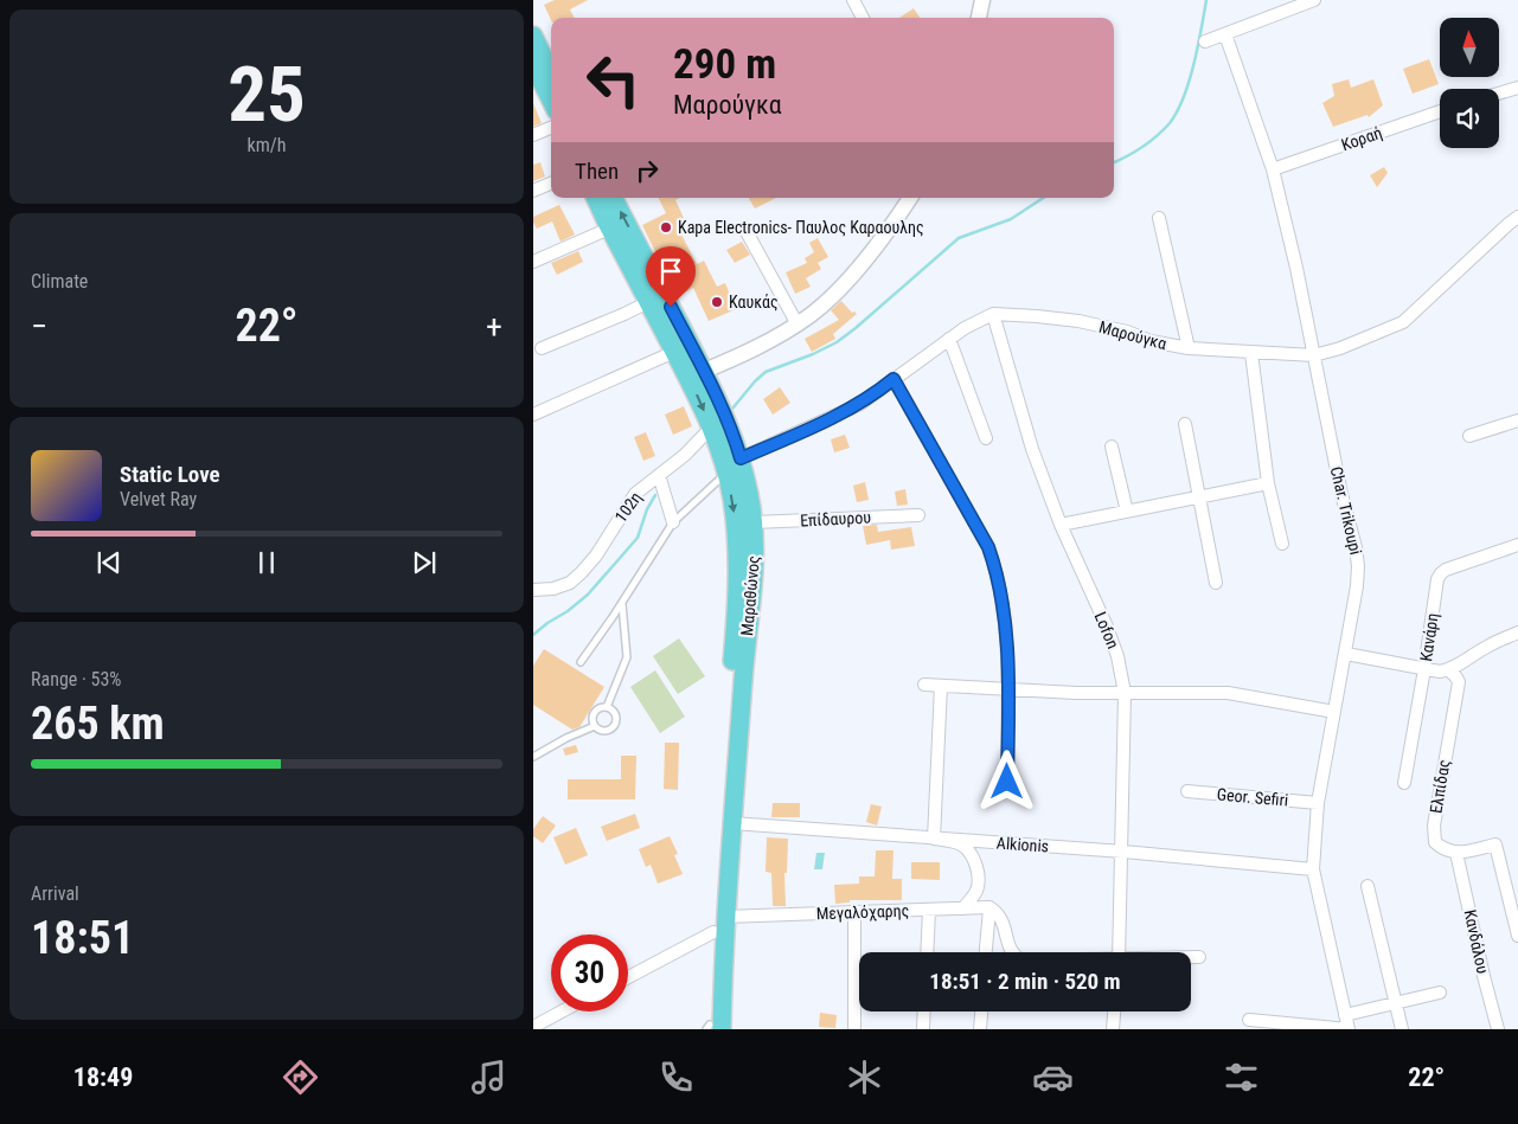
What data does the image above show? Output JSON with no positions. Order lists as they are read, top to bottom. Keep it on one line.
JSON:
{"streets":{"main road":["Μαραθώνος"],"street":["Κοραή","Μαρούγκα","102η","Char. Trikoupi","Επίδαυρου","Lofon","Κανάρη","Ελπίδας","Geor. Sefiri","Alkionis","Μεγαλόχαρης","Κανδάλου"]},"crossings":[["Κοραή","Char. Trikoupi"],["Μαρούγκα","Char. Trikoupi"],["Μαρούγκα","Μαραθώνος"],["Μαρούγκα","Lofon"],["102η","Μαραθώνος"],["Char. Trikoupi","Geor. Sefiri"],["Char. Trikoupi","Alkionis"],["Επίδαυρου","Μαραθώνος"],["Μαραθώνος","Alkionis"],["Μαραθώνος","Μεγαλόχαρης"],["Lofon","Alkionis"],["Ελπίδας","Κανδάλου"]],"places":["Kapa Electronics- Παυλος Καραουλης","Καυκάς"],"north":"top","page":{"tile":[["25","km/h"],"Climate",["Range · 53%","265 km"],["Arrival","18:51"]],"turn":["290 m","Μαρούγκα"],"then":"Then","heat":["−","22°","+"],"song":["Static Love","Velvet Ray"],"limit":"30","trip":"18:51 · 2 min · 520 m","tabs":["18:49","22°"]}}
